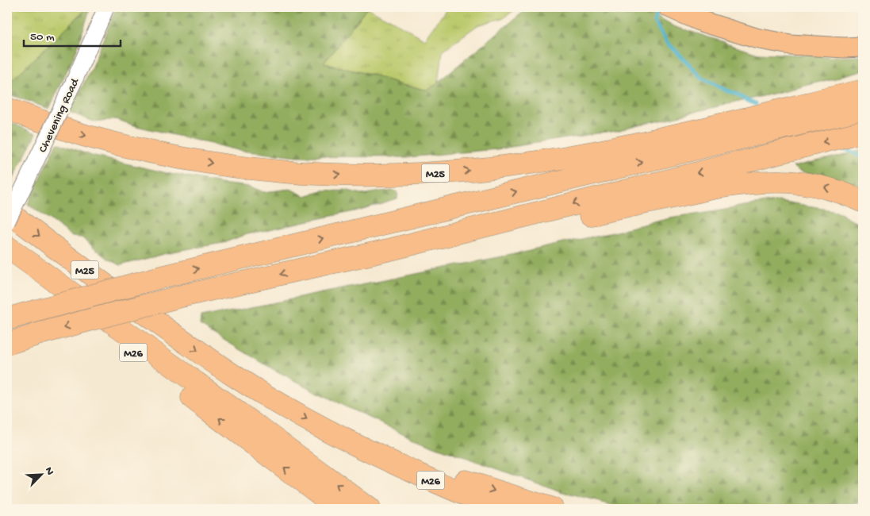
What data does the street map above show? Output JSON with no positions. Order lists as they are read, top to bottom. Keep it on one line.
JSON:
{"streets":{"highway":["M25","M26"],"street":["Chevening Road"]},"crossings":[["M25","M26"]],"scale_bar":"50 m","north":"top right"}
